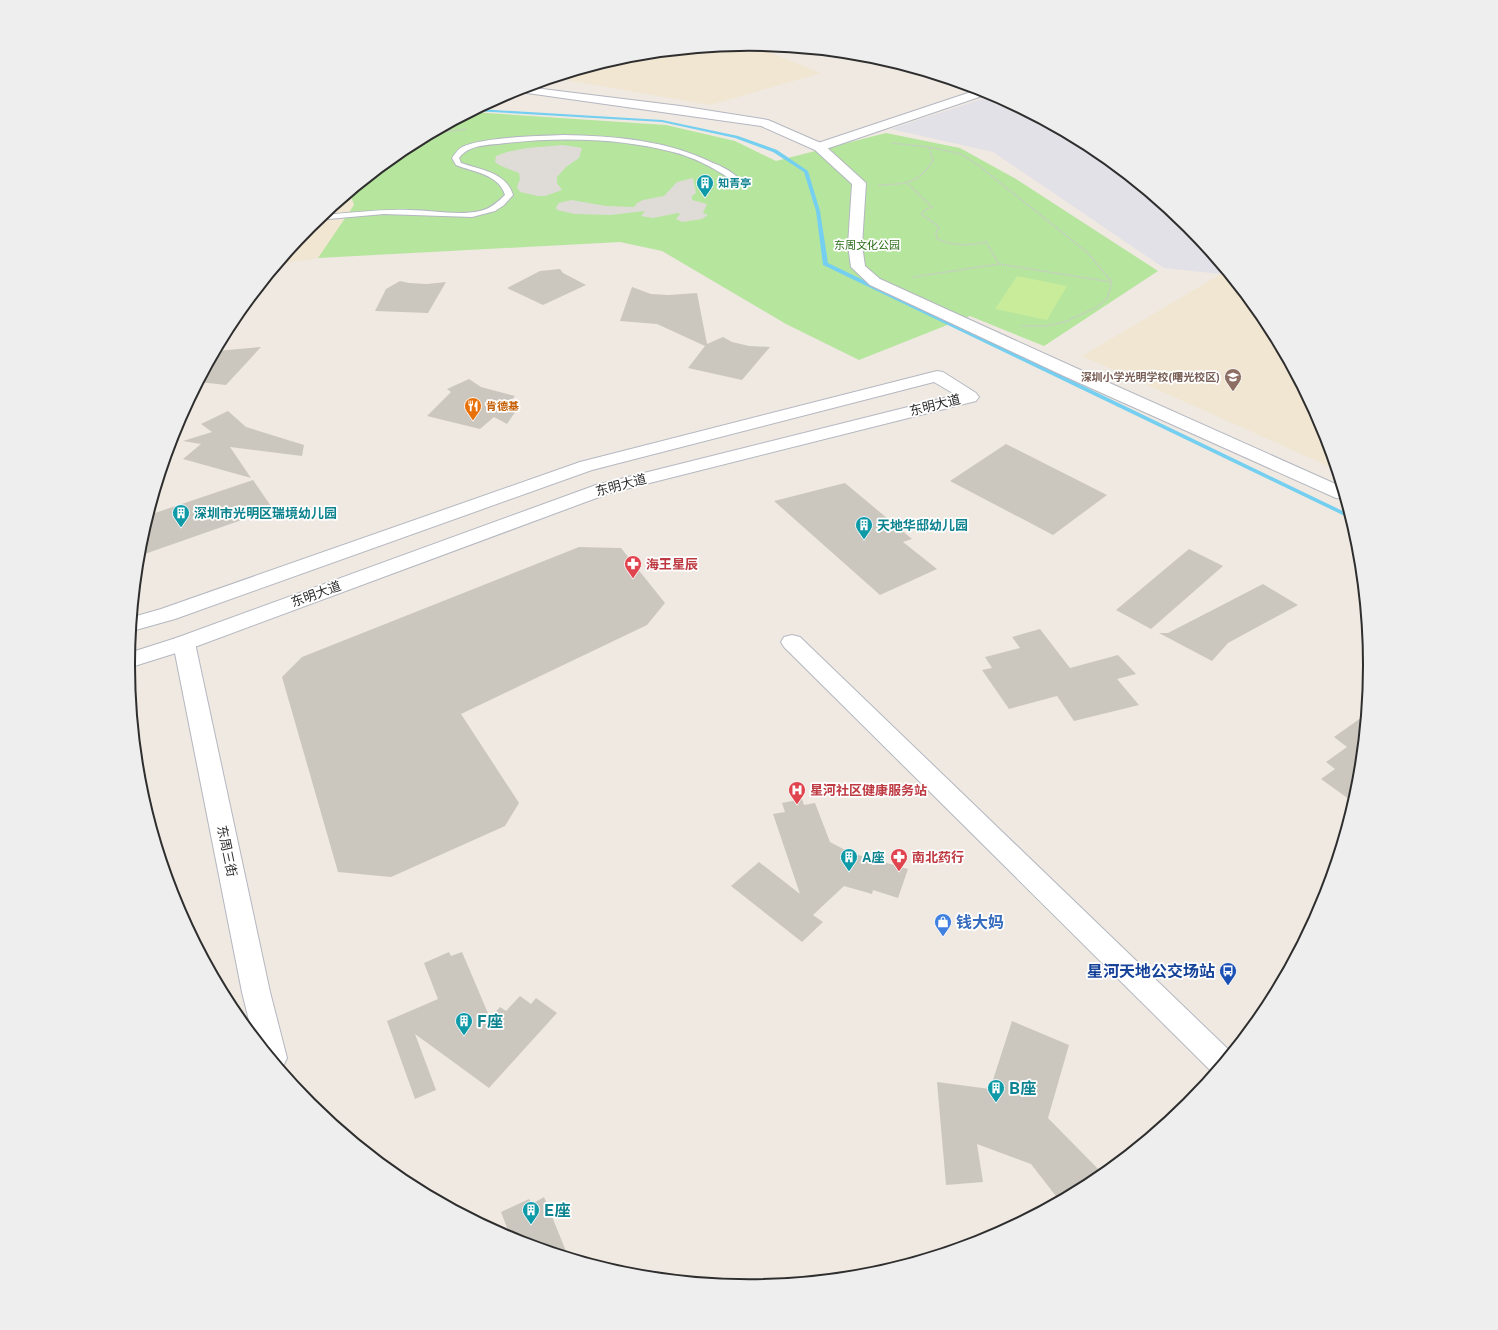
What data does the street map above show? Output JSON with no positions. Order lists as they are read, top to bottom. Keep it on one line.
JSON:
{"streets":{"street":["东明大道","东周三街"]},"crossings":[["东明大道","东周三街"]],"parks":["东周文化公园"],"places":{"building":["知青亭","深圳市光明区瑞境幼儿园","天地华邸幼儿园","A座","F座","B座","E座"],"school or university":["深圳小学光明学校(曙光校区)"],"restaurant":["肯德基"],"pharmacy":["海王星辰","南北药行"],"hospital":["星河社区健康服务站"],"shop":["钱大妈"],"bus stop":["星河天地公交场站"]}}
